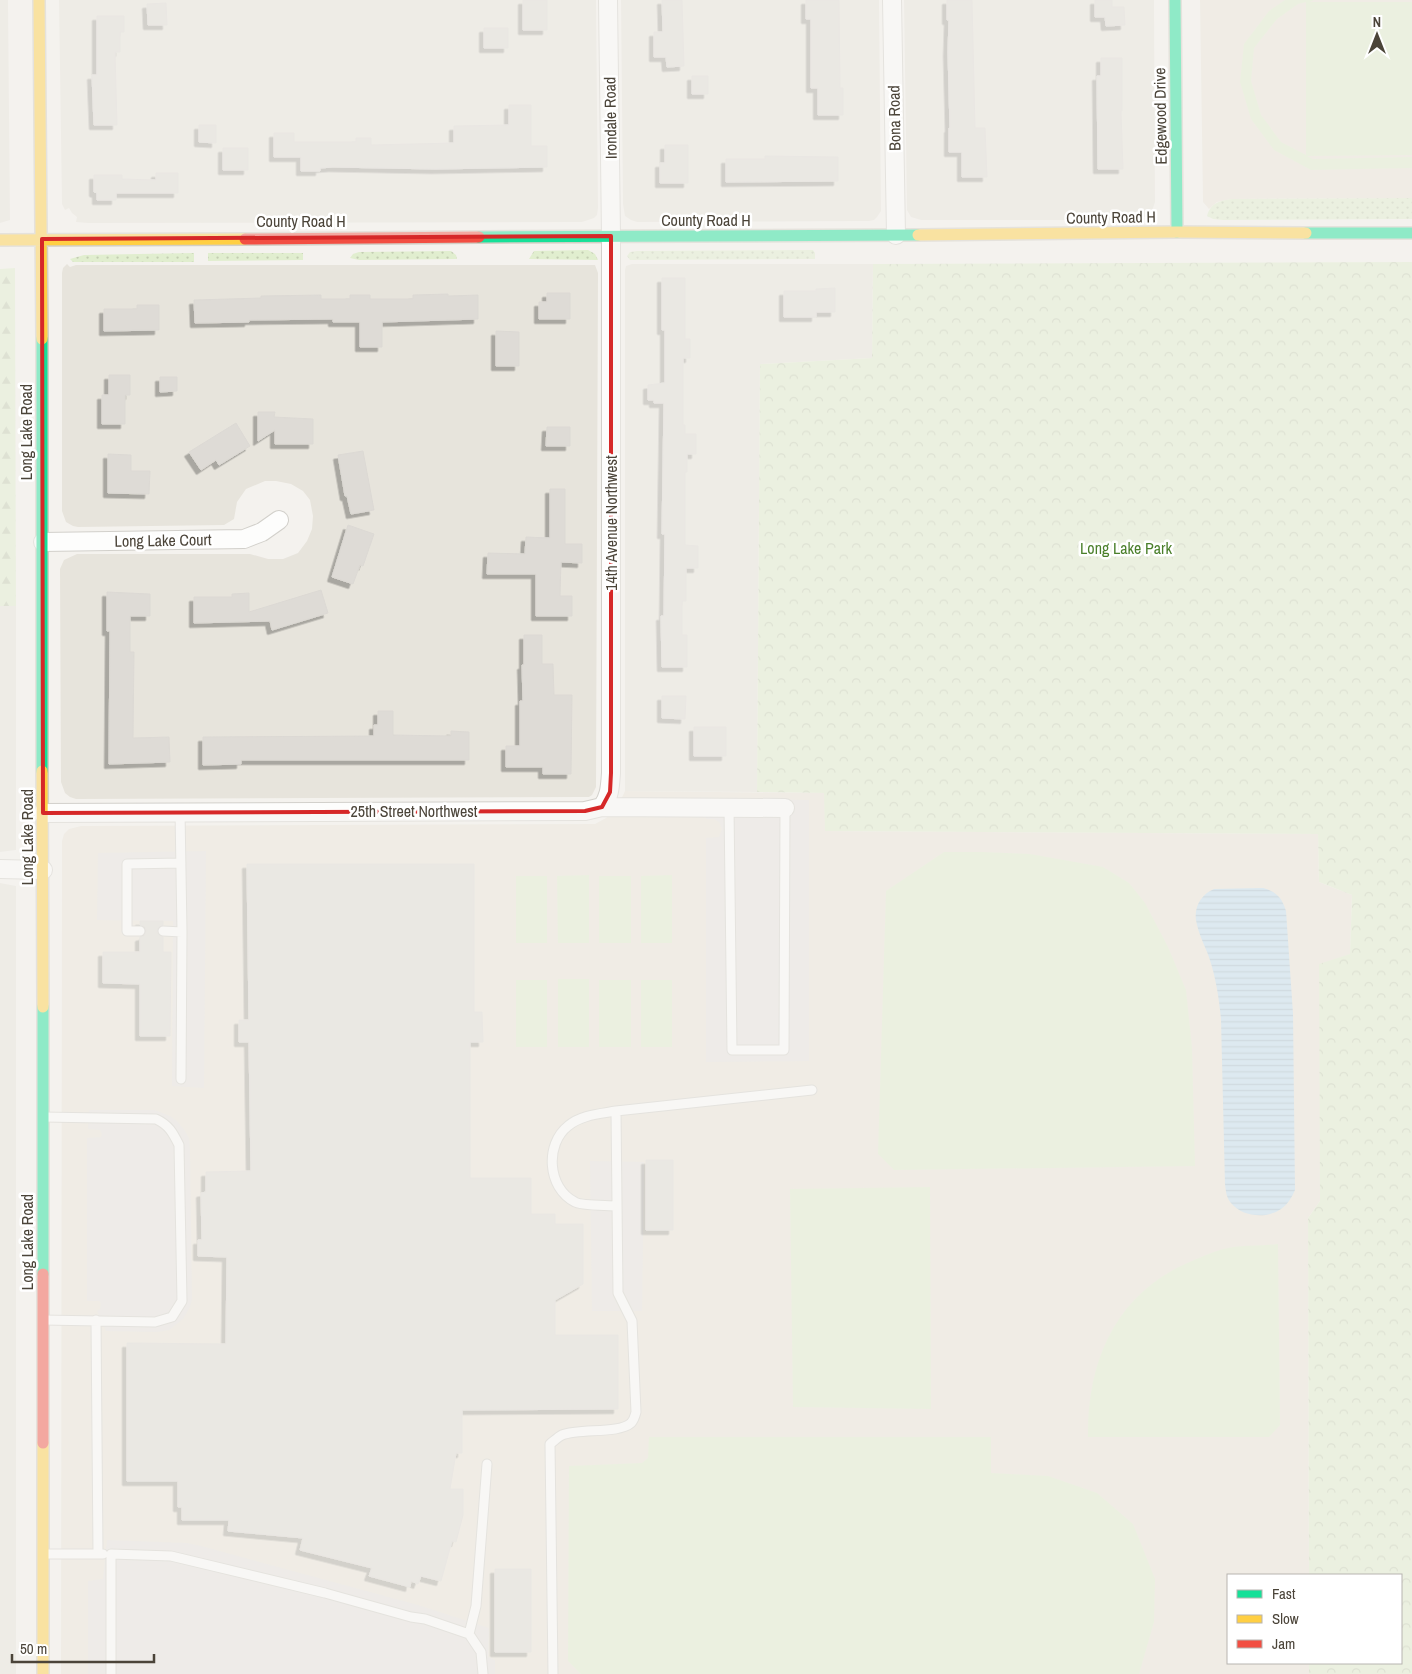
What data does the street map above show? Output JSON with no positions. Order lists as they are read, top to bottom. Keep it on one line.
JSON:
{"streets":{"street":["Edgewood Drive","Irondale Road","Bona Road","County Road H","Long Lake Road","14th Avenue Northwest","Long Lake Court","25th Street Northwest"]},"crossings":[["Edgewood Drive","County Road H"],["Irondale Road","County Road H"],["Irondale Road","14th Avenue Northwest"],["Bona Road","County Road H"],["County Road H","Long Lake Road"],["County Road H","14th Avenue Northwest"],["Long Lake Road","Long Lake Court"],["Long Lake Road","25th Street Northwest"],["14th Avenue Northwest","25th Street Northwest"]],"parks":["Long Lake Park"],"legend":["Fast","Slow","Jam"],"scale_bar":"50 m","north":"top"}
